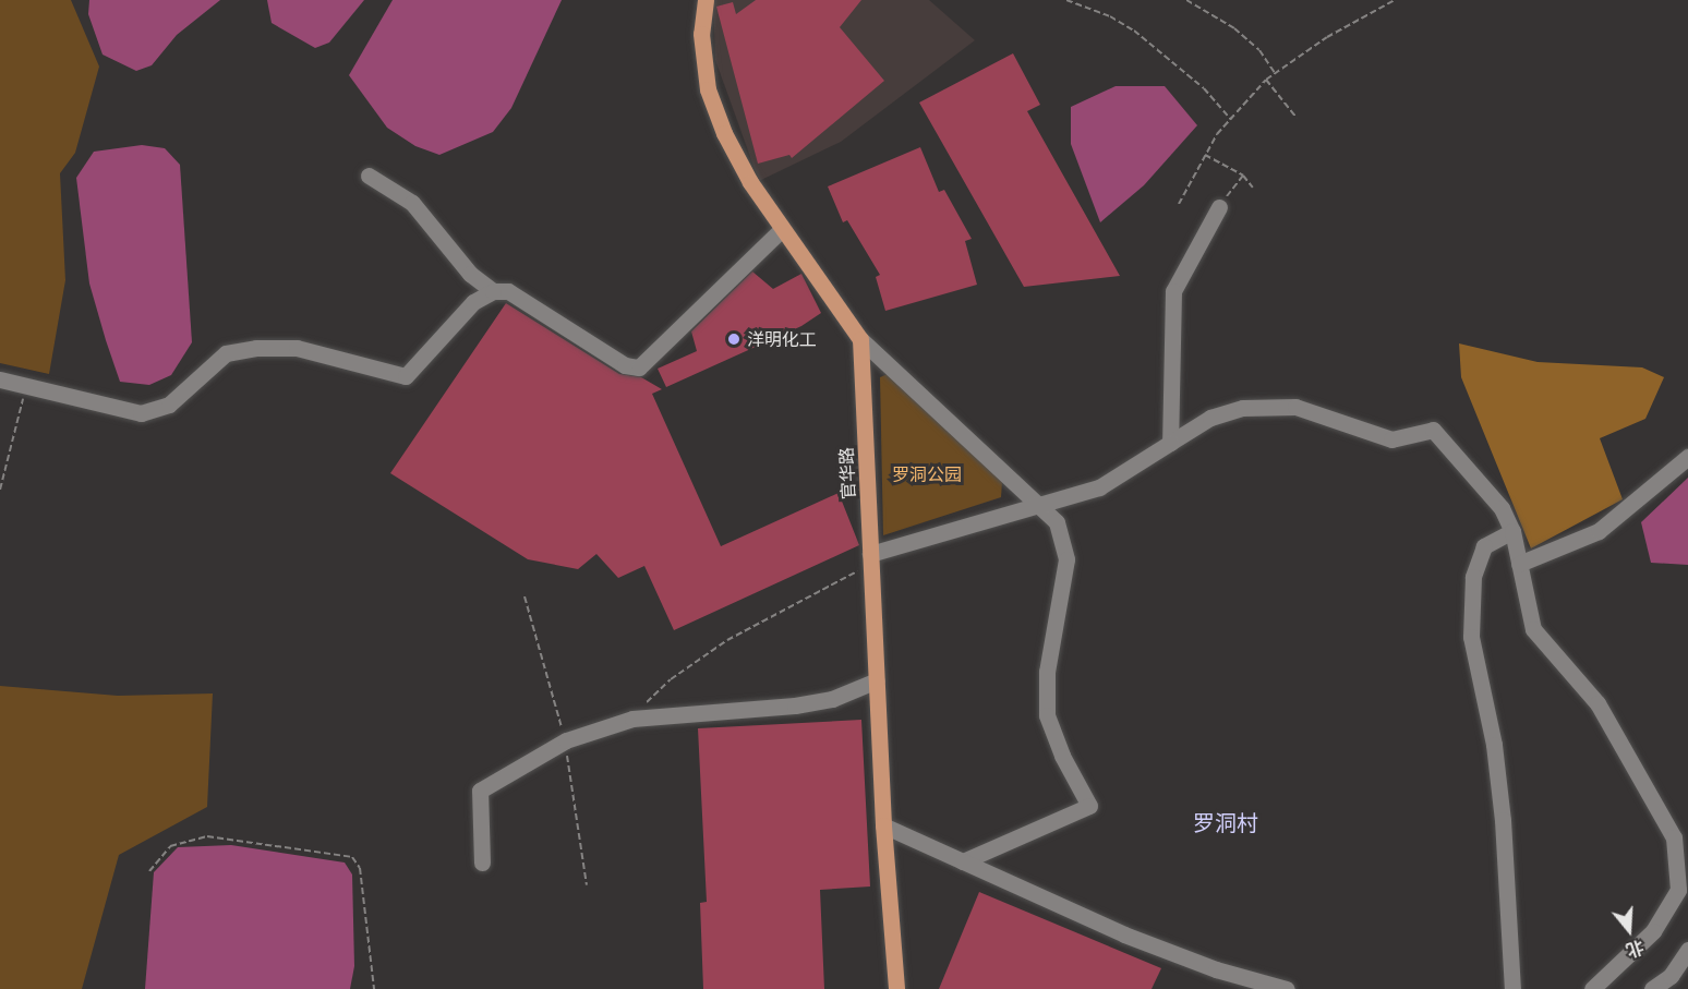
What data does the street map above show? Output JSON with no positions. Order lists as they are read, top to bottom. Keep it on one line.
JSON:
{"streets":{"main road":["官华路"]},"districts":["罗洞村"],"parks":["罗洞公园"],"places":["洋明化工"],"north":"bottom"}
